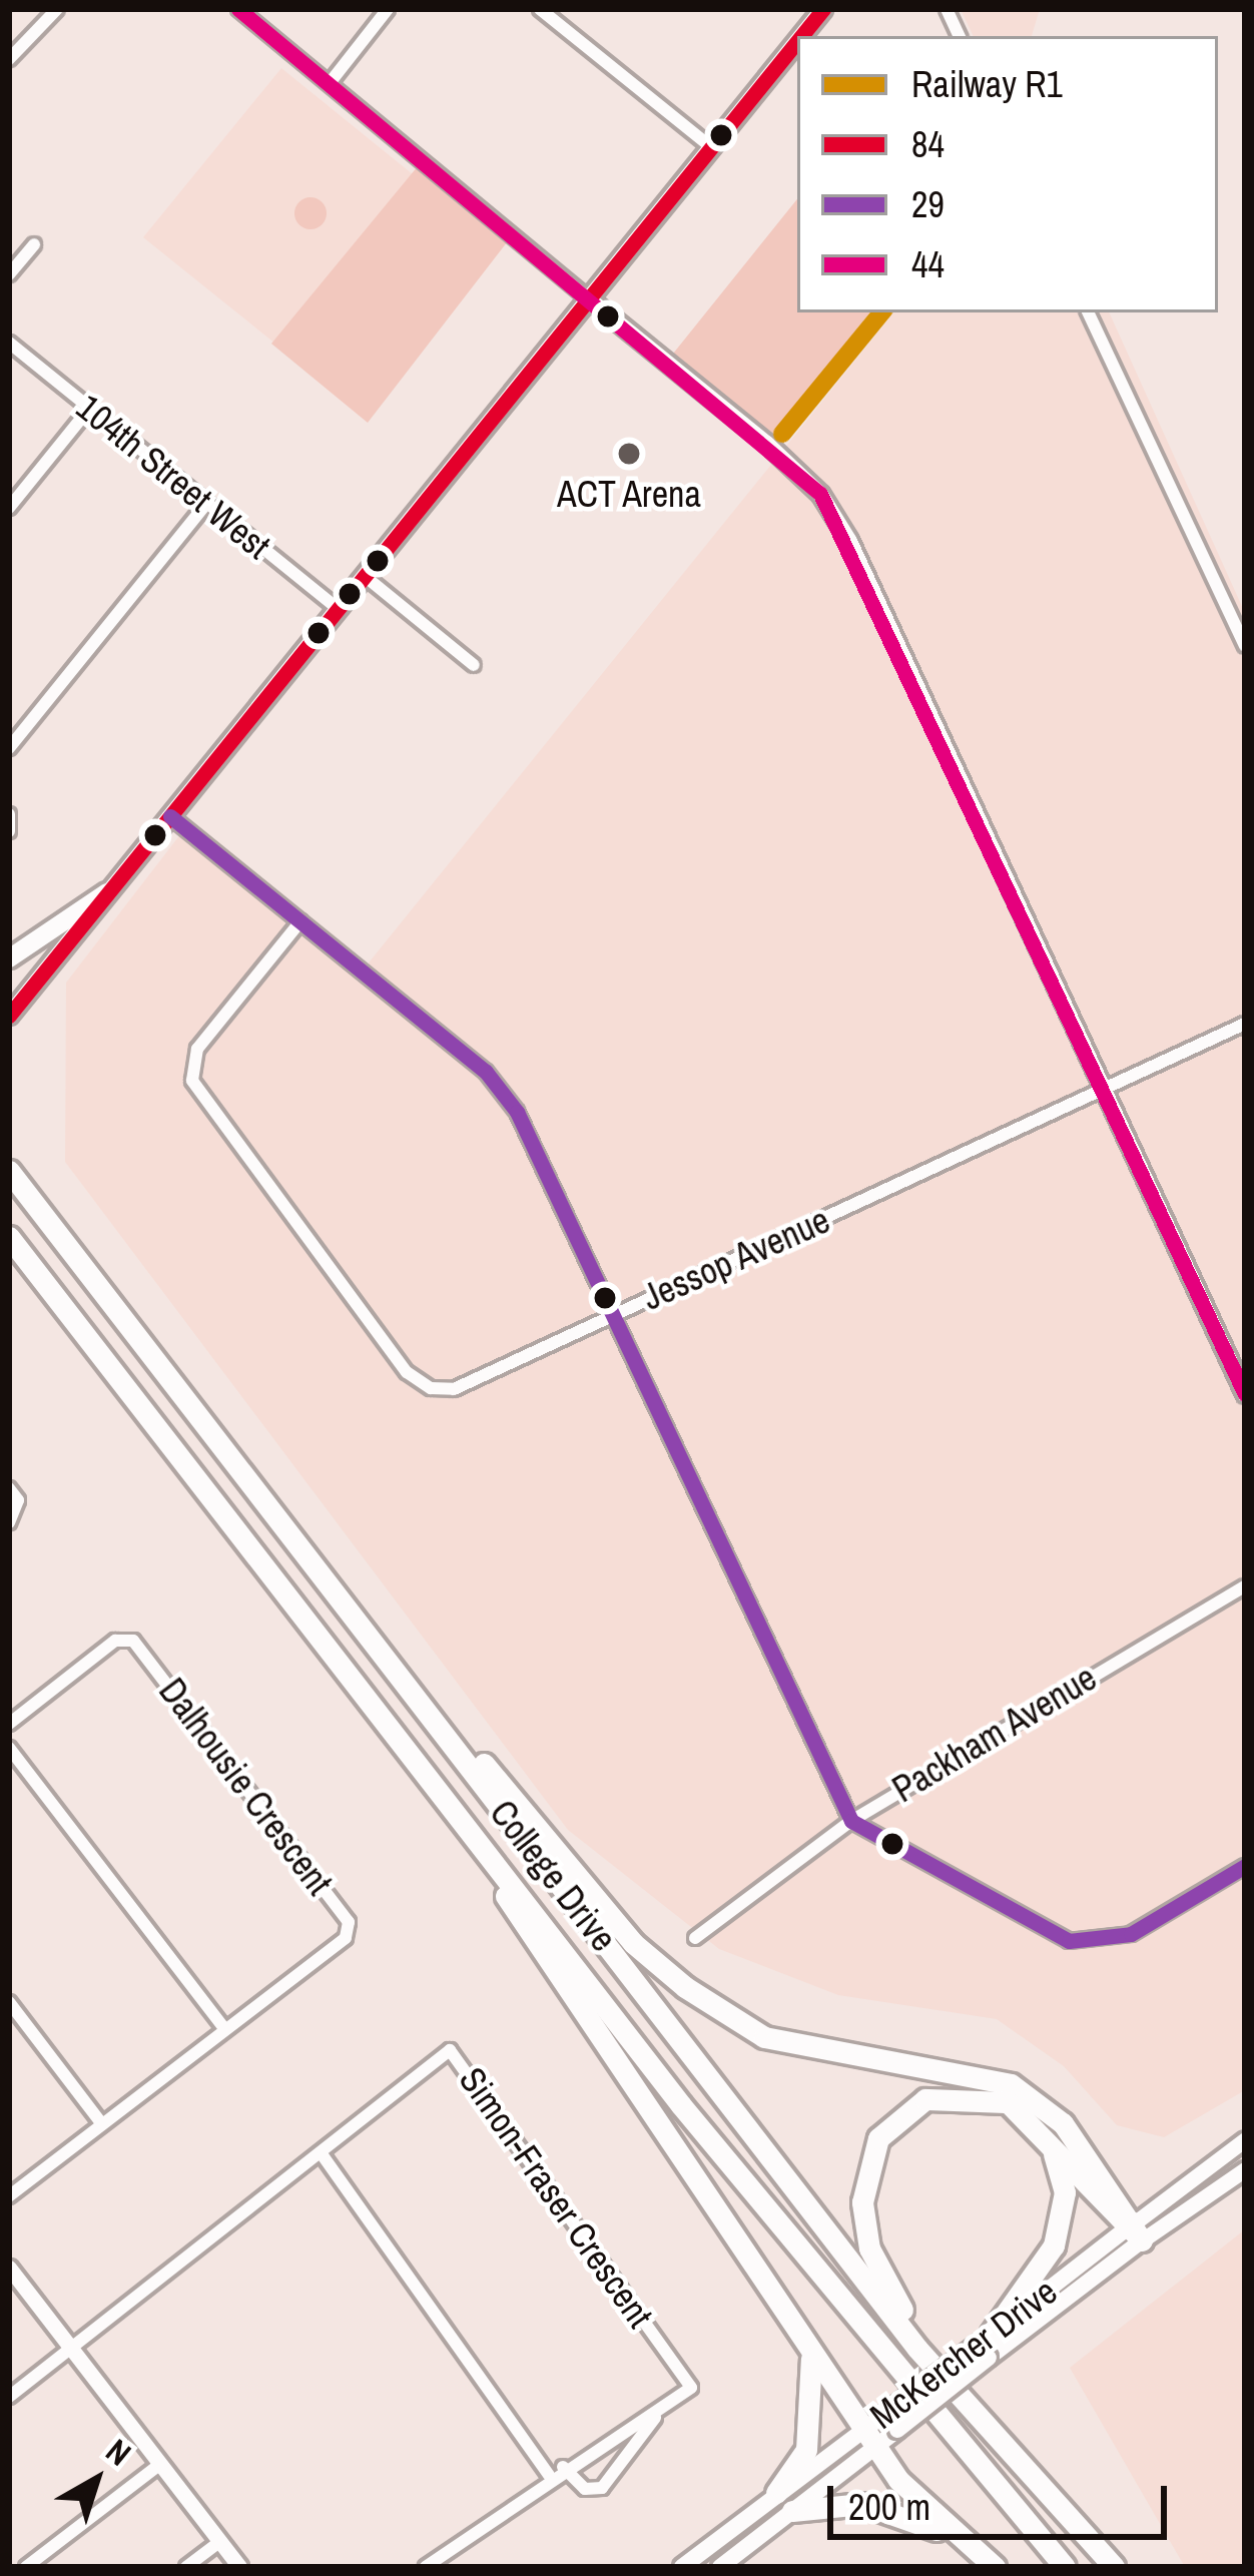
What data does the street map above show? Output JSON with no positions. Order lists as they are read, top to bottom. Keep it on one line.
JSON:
{"streets":{"highway":["College Drive"],"main road":["McKercher Drive"],"street":["104th Street West","Jessop Avenue","Packham Avenue","Dalhousie Crescent","Simon-Fraser Crescent"]},"places":["ACT Arena"],"lines":["transit line 84","transit line 44","rail line R1","transit line 29"],"legend":["Railway R1","84","29","44"],"scale_bar":"200 m","north":"top right"}
